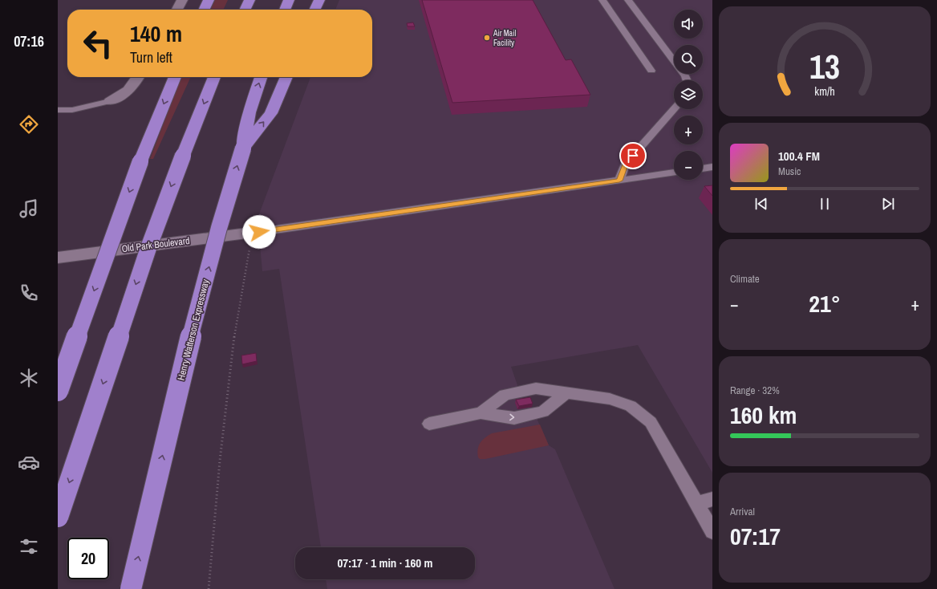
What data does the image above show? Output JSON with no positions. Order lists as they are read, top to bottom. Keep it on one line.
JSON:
{"streets":{"highway":["Henry Watterson Expressway"],"street":["Old Park Boulevard"]},"places":["Air Mail Facility"],"page":{"tabs":"07:16","map_buttons":["+","−"],"turn":["140 m","Turn left"],"song":["100.4 FM","Music"],"tile":["Climate",["Range · 32%","160 km"],["Arrival","07:17"]],"heat":["−","21°","+"],"limit":"20","trip":"07:17 · 1 min · 160 m","gauge":["13","km/h"]}}
